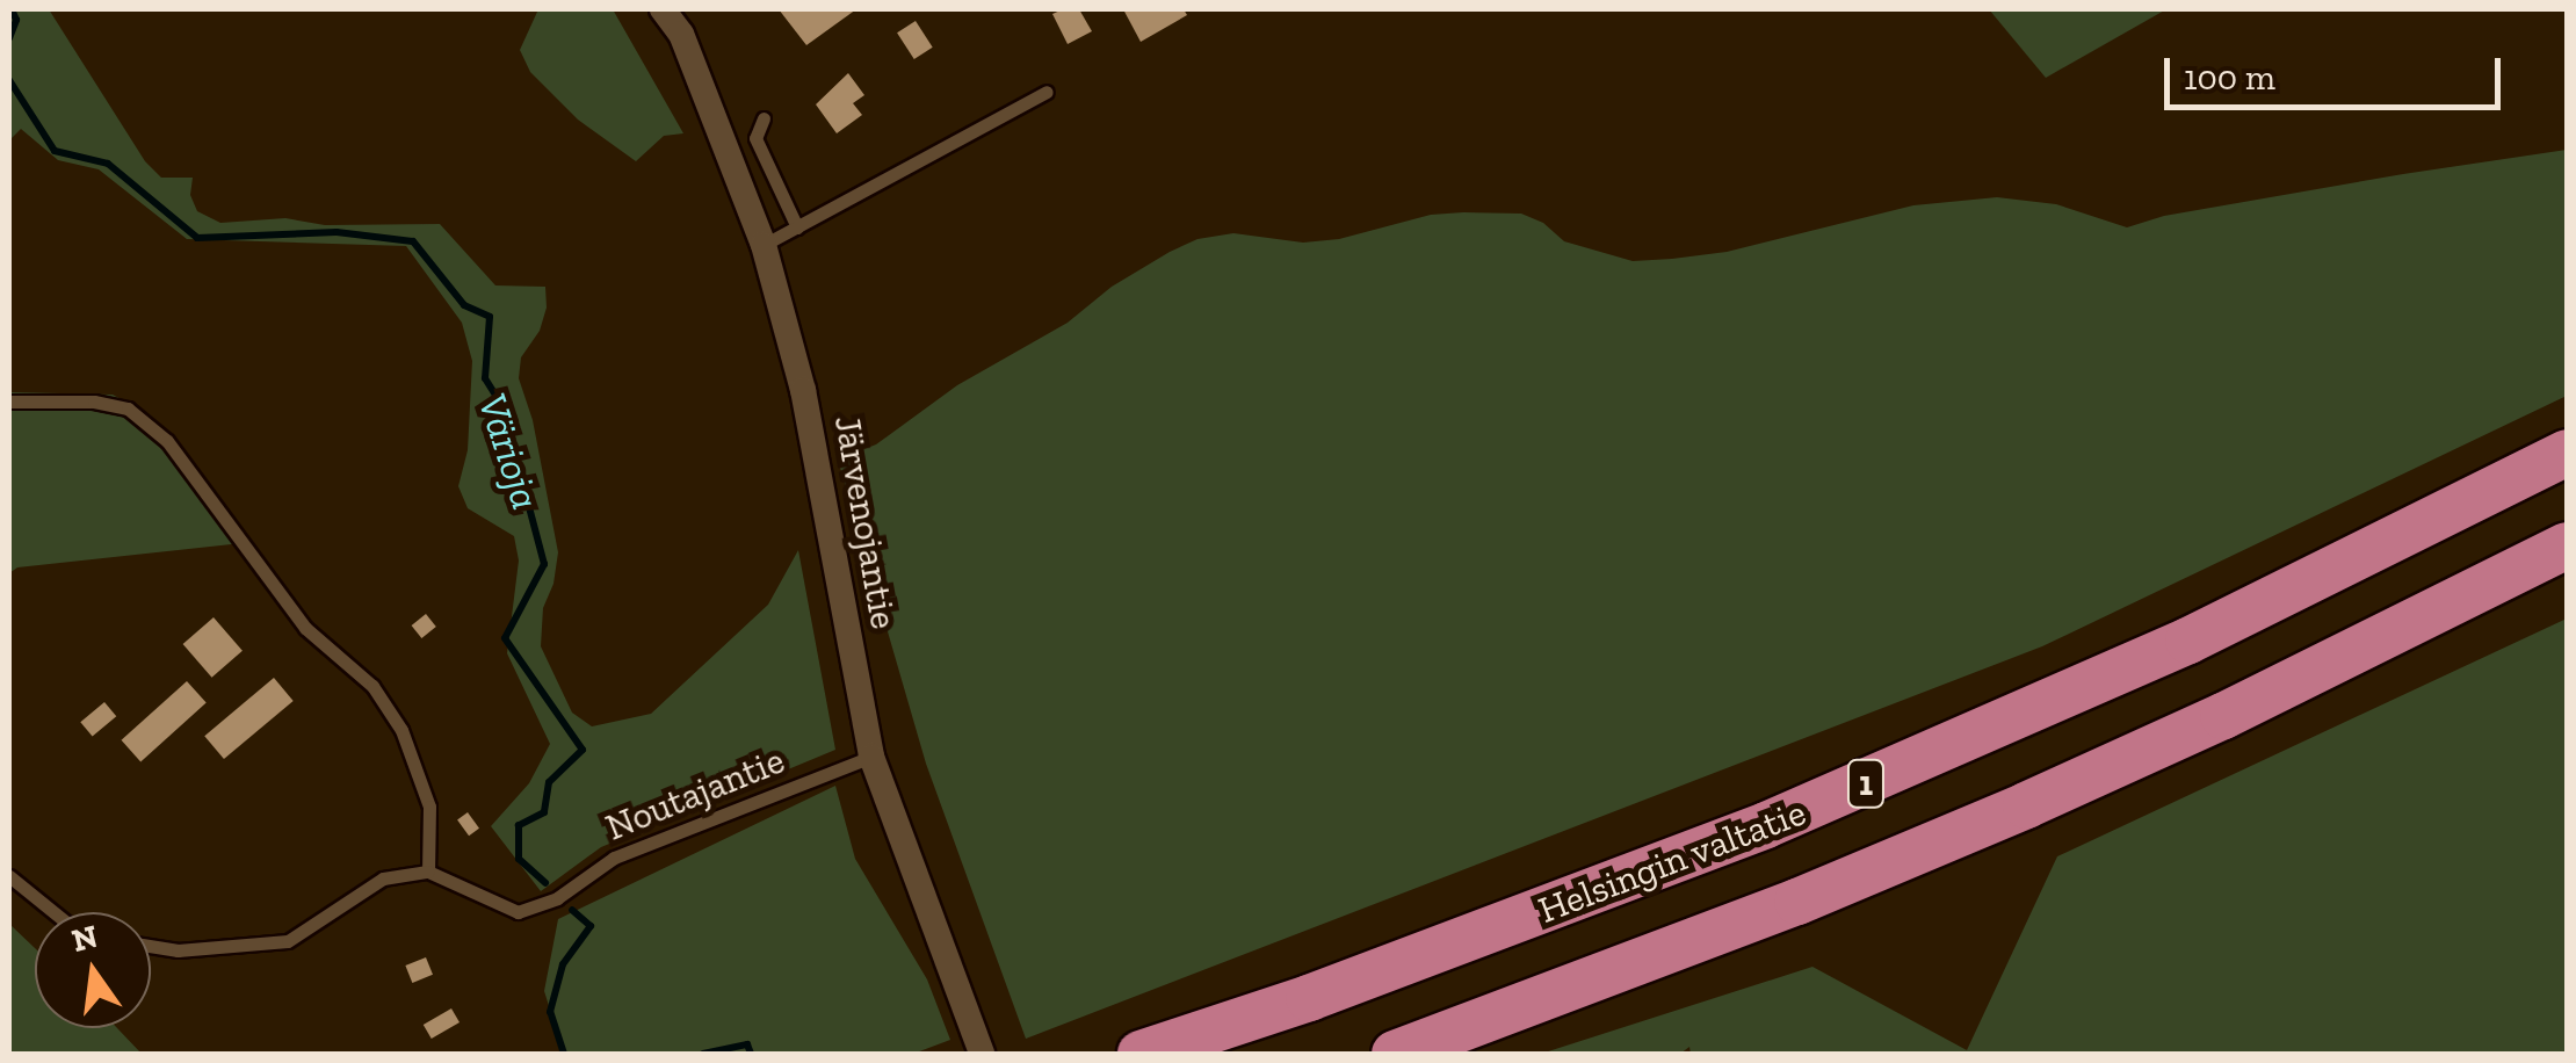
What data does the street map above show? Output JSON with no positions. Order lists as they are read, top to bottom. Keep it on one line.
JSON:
{"streets":{"highway":["1","Helsingin valtatie"],"street":["Järvenojantie"],"lane":["Noutajantie"]},"crossings":[["Järvenojantie","Noutajantie"]],"water":["Värioja"],"scale_bar":"100 m","north":"top"}
